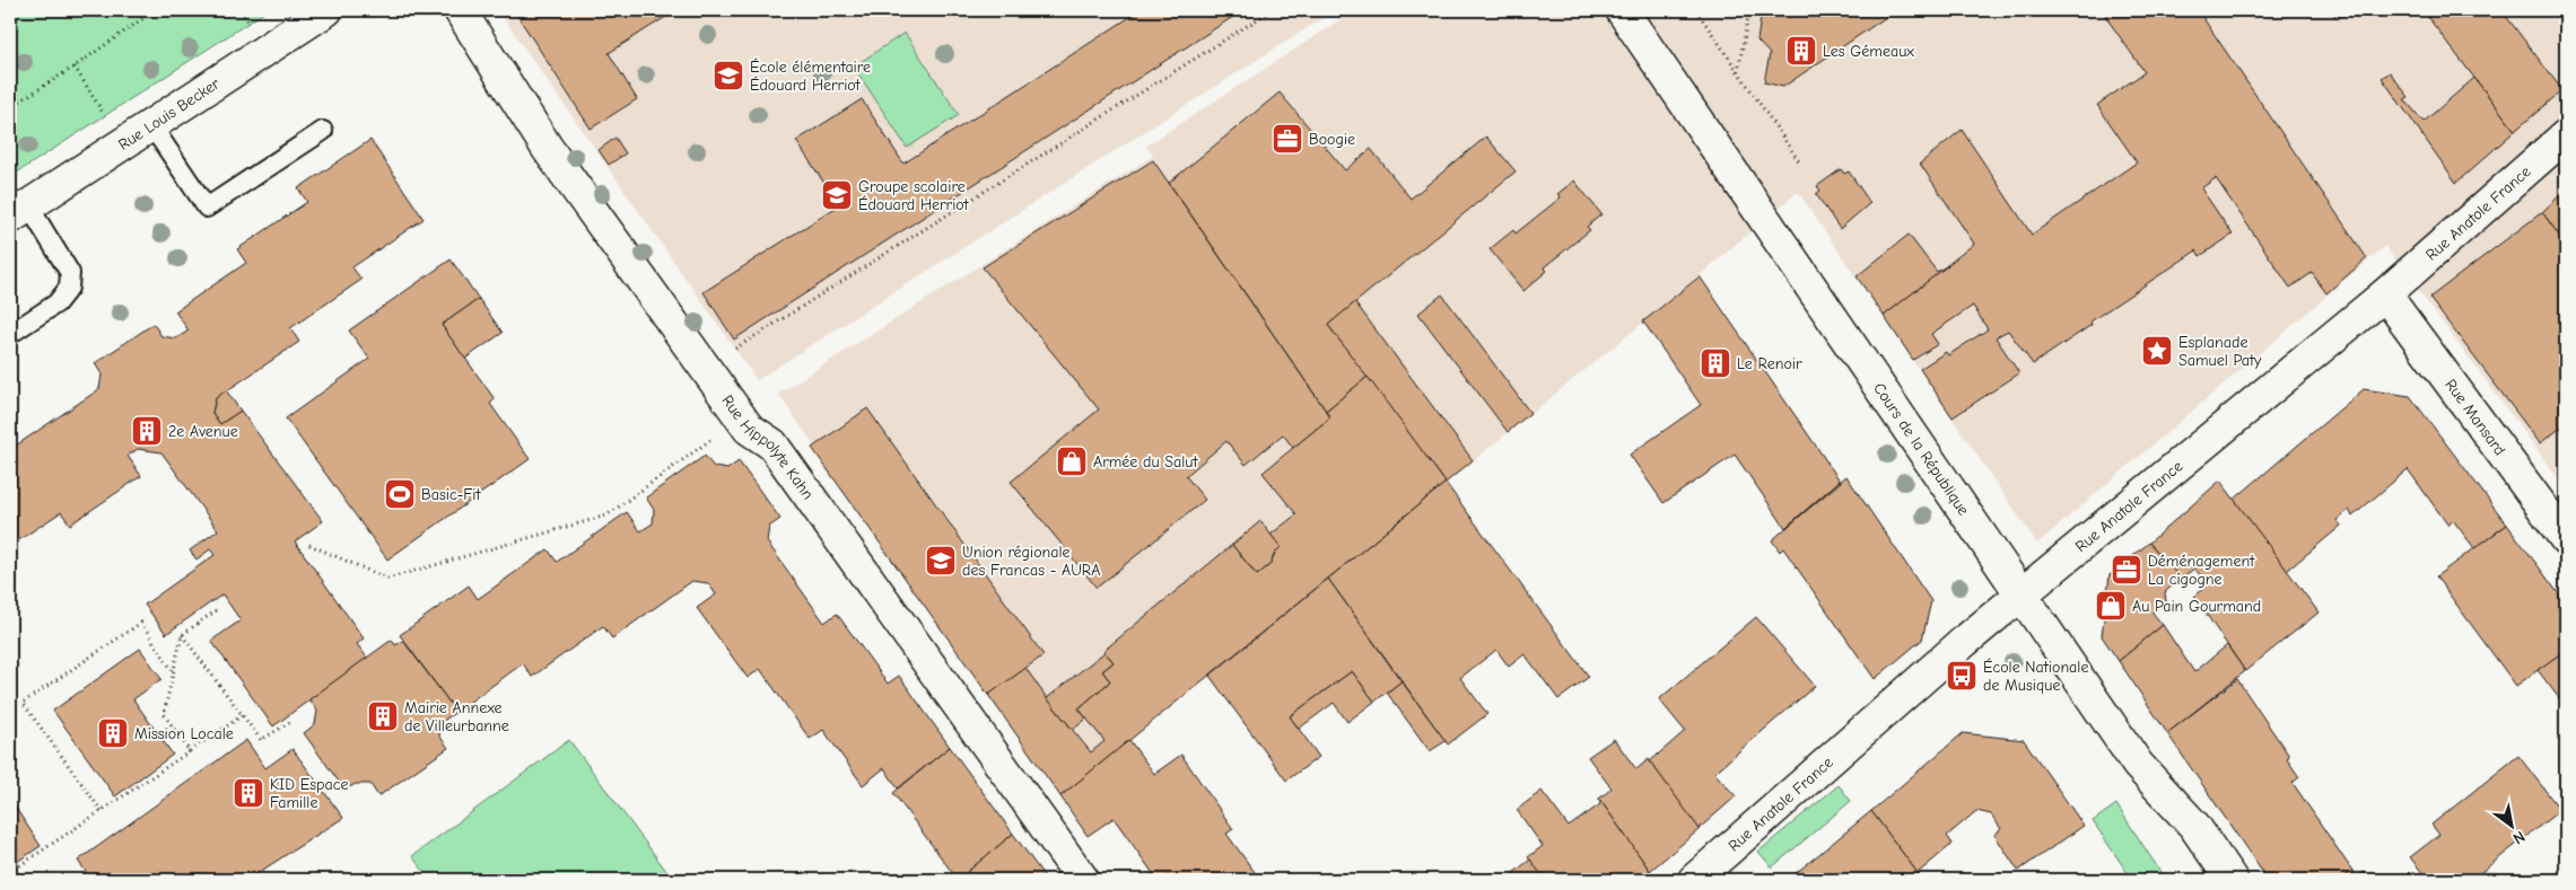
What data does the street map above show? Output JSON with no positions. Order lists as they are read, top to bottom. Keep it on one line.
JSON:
{"streets":{"street":["Rue Louis Becker","Rue Anatole France","Rue Mansard","Rue Hippolyte Kahn","Cours de la République"]},"crossings":[["Rue Anatole France","Rue Mansard"],["Rue Anatole France","Cours de la République"]],"places":{"building":["Les Gémeaux","Le Renoir","2e Avenue","Mairie Annexe de Villeurbanne","Mission Locale","KID Espace Famille"],"school or university":["École élémentaire Édouard Herriot","Groupe scolaire Édouard Herriot","Union régionale des Francas - AURA"],"office":["Boogie","Déménagement La cigogne"],"place":["Esplanade Samuel Paty"],"shop":["Armée du Salut","Au Pain Gourmand"],"sports":["Basic-Fit"],"bus stop":["École Nationale de Musique"]},"north":"bottom right"}
